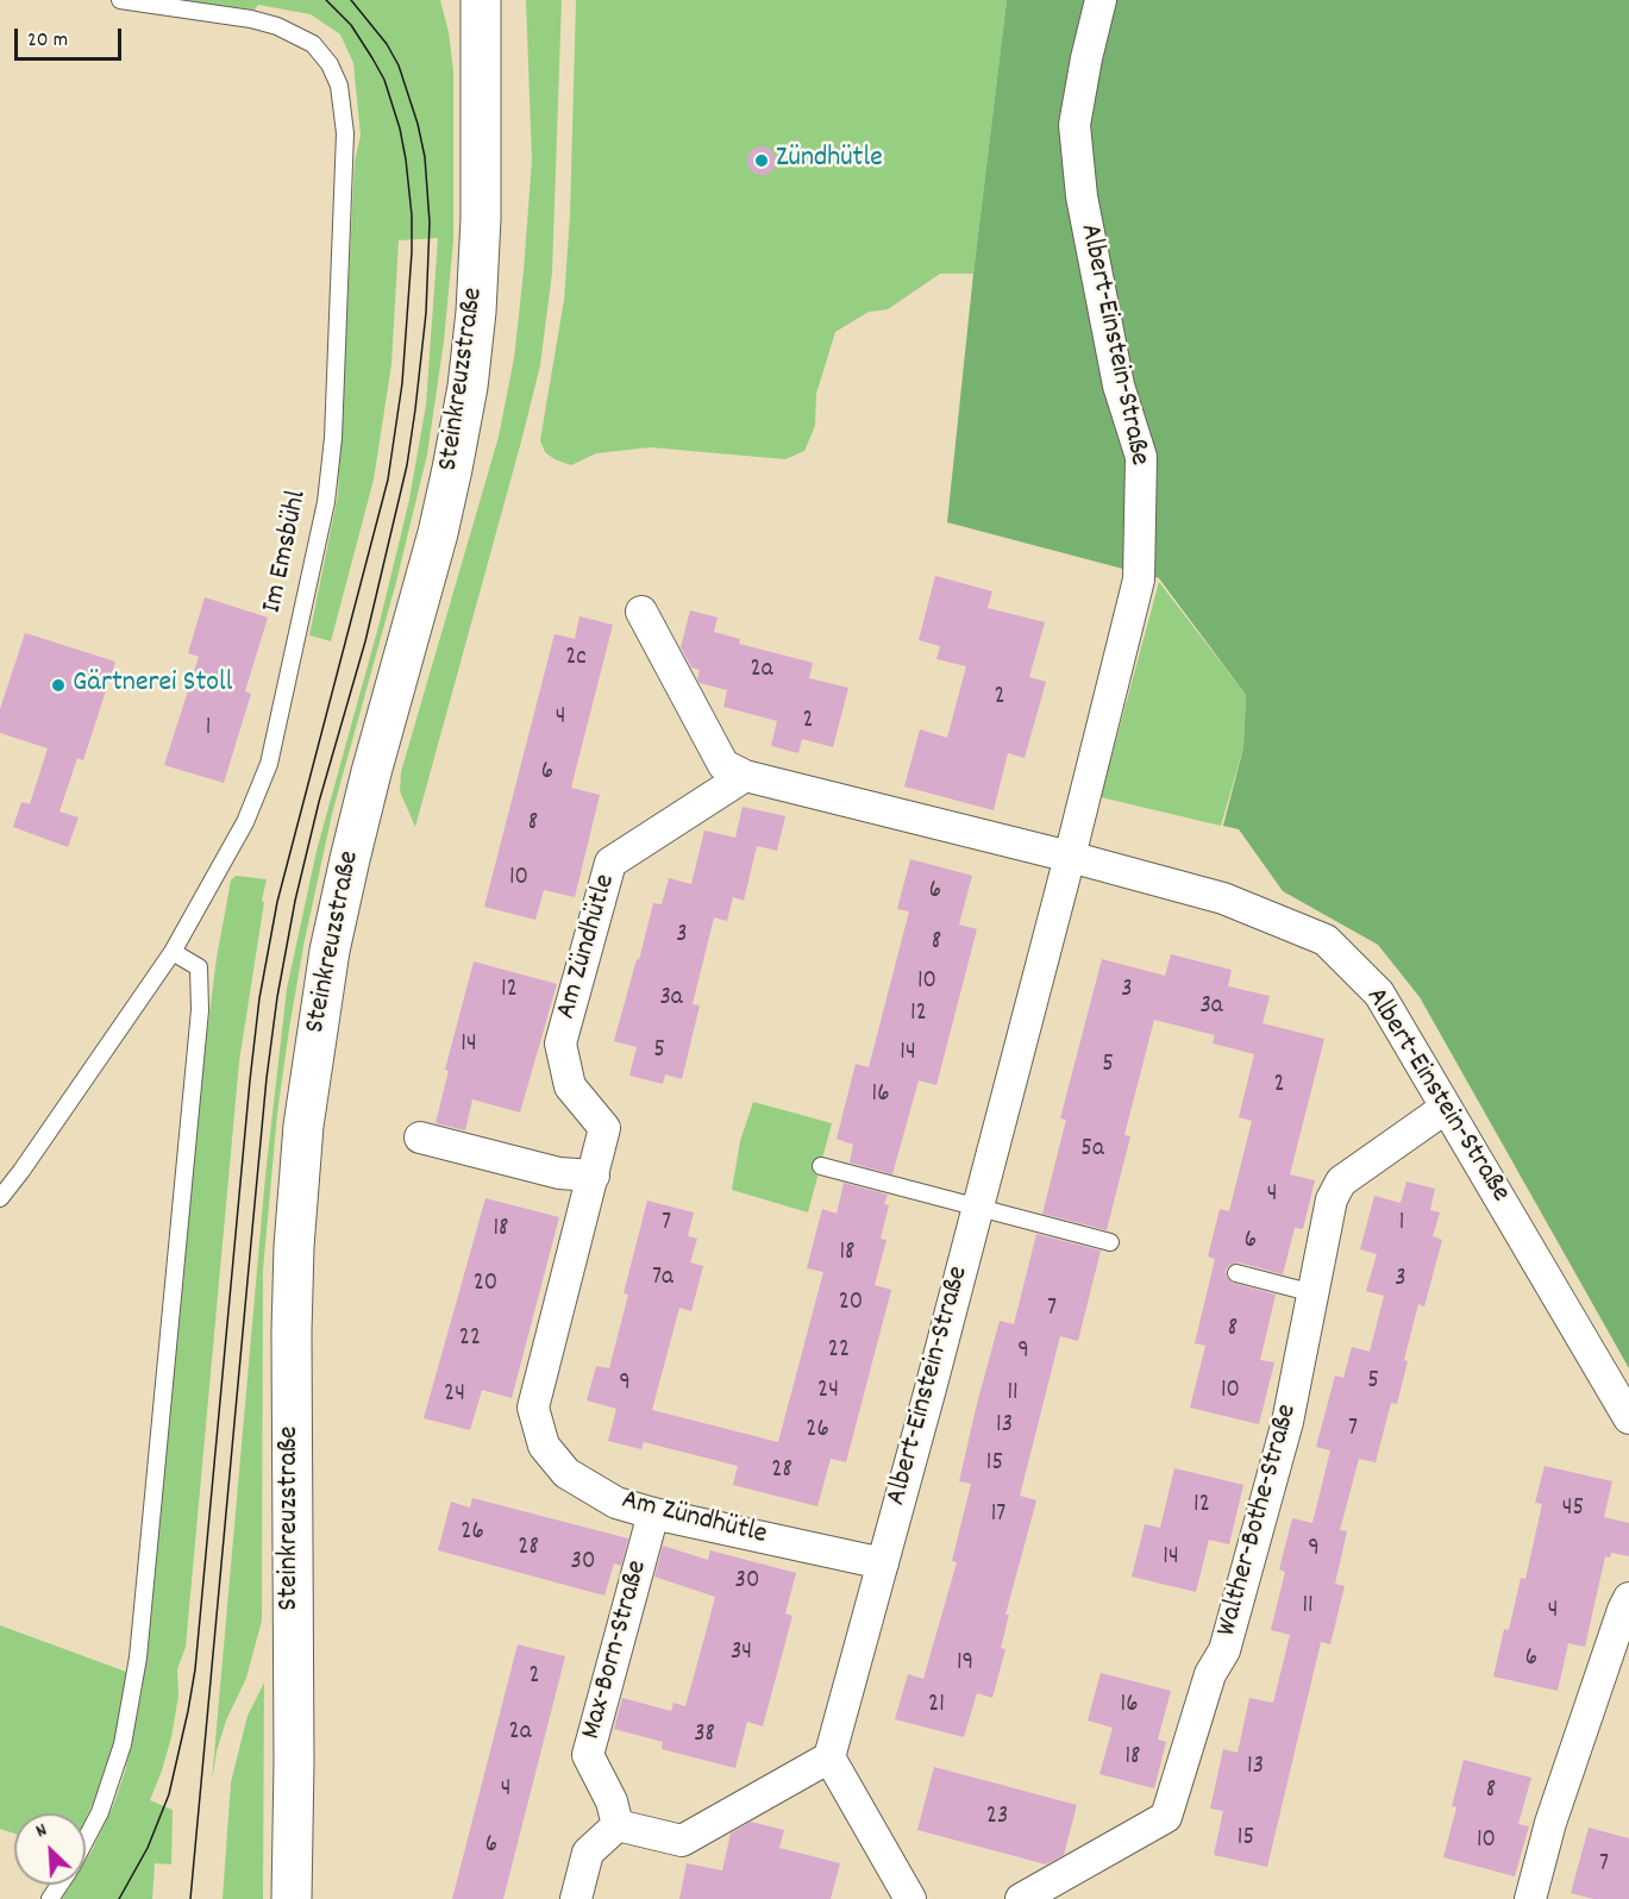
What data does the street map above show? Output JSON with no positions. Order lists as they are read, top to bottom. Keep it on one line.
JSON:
{"streets":{"street":["Albert-Einstein-Straße","Steinkreuzstraße","Am Zündhütle","Walther-Bothe-Straße","Max-Born-Straße"],"lane":["Im Emsbühl"]},"crossings":[["Albert-Einstein-Straße","Am Zündhütle"],["Albert-Einstein-Straße","Walther-Bothe-Straße"],["Am Zündhütle","Max-Born-Straße"]],"places":["Zündhütle","Gärtnerei Stoll"],"house_numbers":["2c","2a","2","4","2","1","6","8","10","6","3","8","10","12","3","3a","3a","12","14","5","14","5","2","16","5a","4","7","1","18","6","18","7a","3","20","20","7","8","22","22","9","5","9","24","10","11","24","13","7","26","15","28","12","45","17","26","28","9","14","30","30","11","4","34","6","19","2","21","16","2a","38","18","13","4","8","23","15","10","6","7"],"scale_bar":"20 m","north":"top left"}
